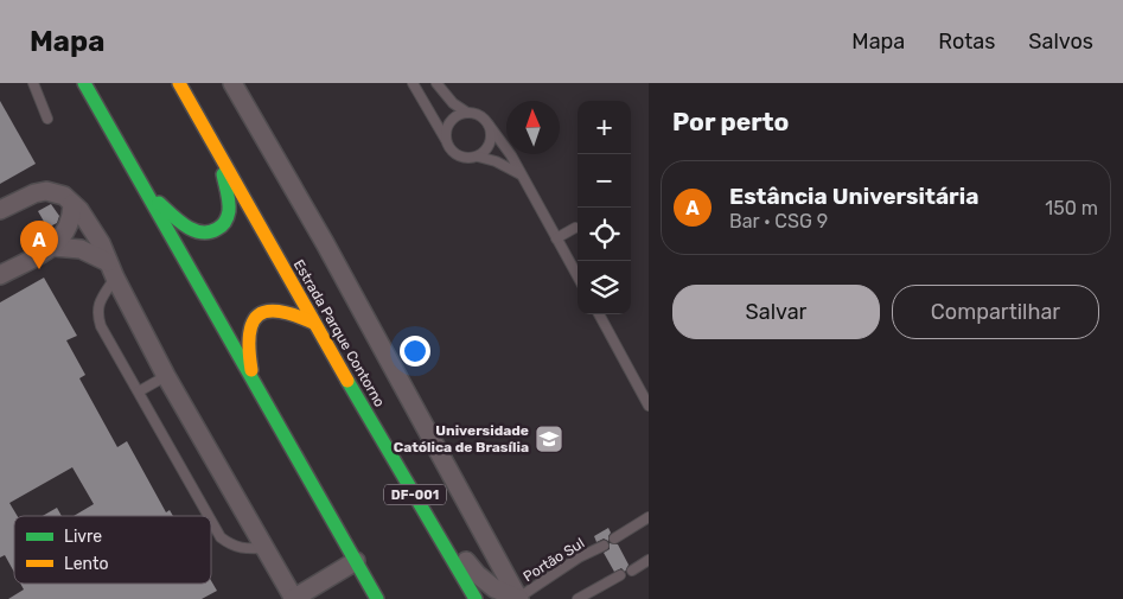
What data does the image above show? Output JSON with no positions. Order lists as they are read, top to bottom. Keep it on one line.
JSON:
{"streets":{"highway":["Estrada Parque Contorno","DF-001"],"lane":["Portão Sul"]},"places":{"school or university":["Universidade Católica de Brasília"]},"legend":["Livre","Lento"],"north":"top","page":{"header":"Mapa","nav":["Mapa","Rotas","Salvos"],"heading":"Por perto","map_buttons":["+","−"],"list":[{"mark":"A","name":"Estância Universitária","note":"Bar · CSG 9","value":"150 m"}],"pins":"A","buttons":["Salvar","Compartilhar"]}}
